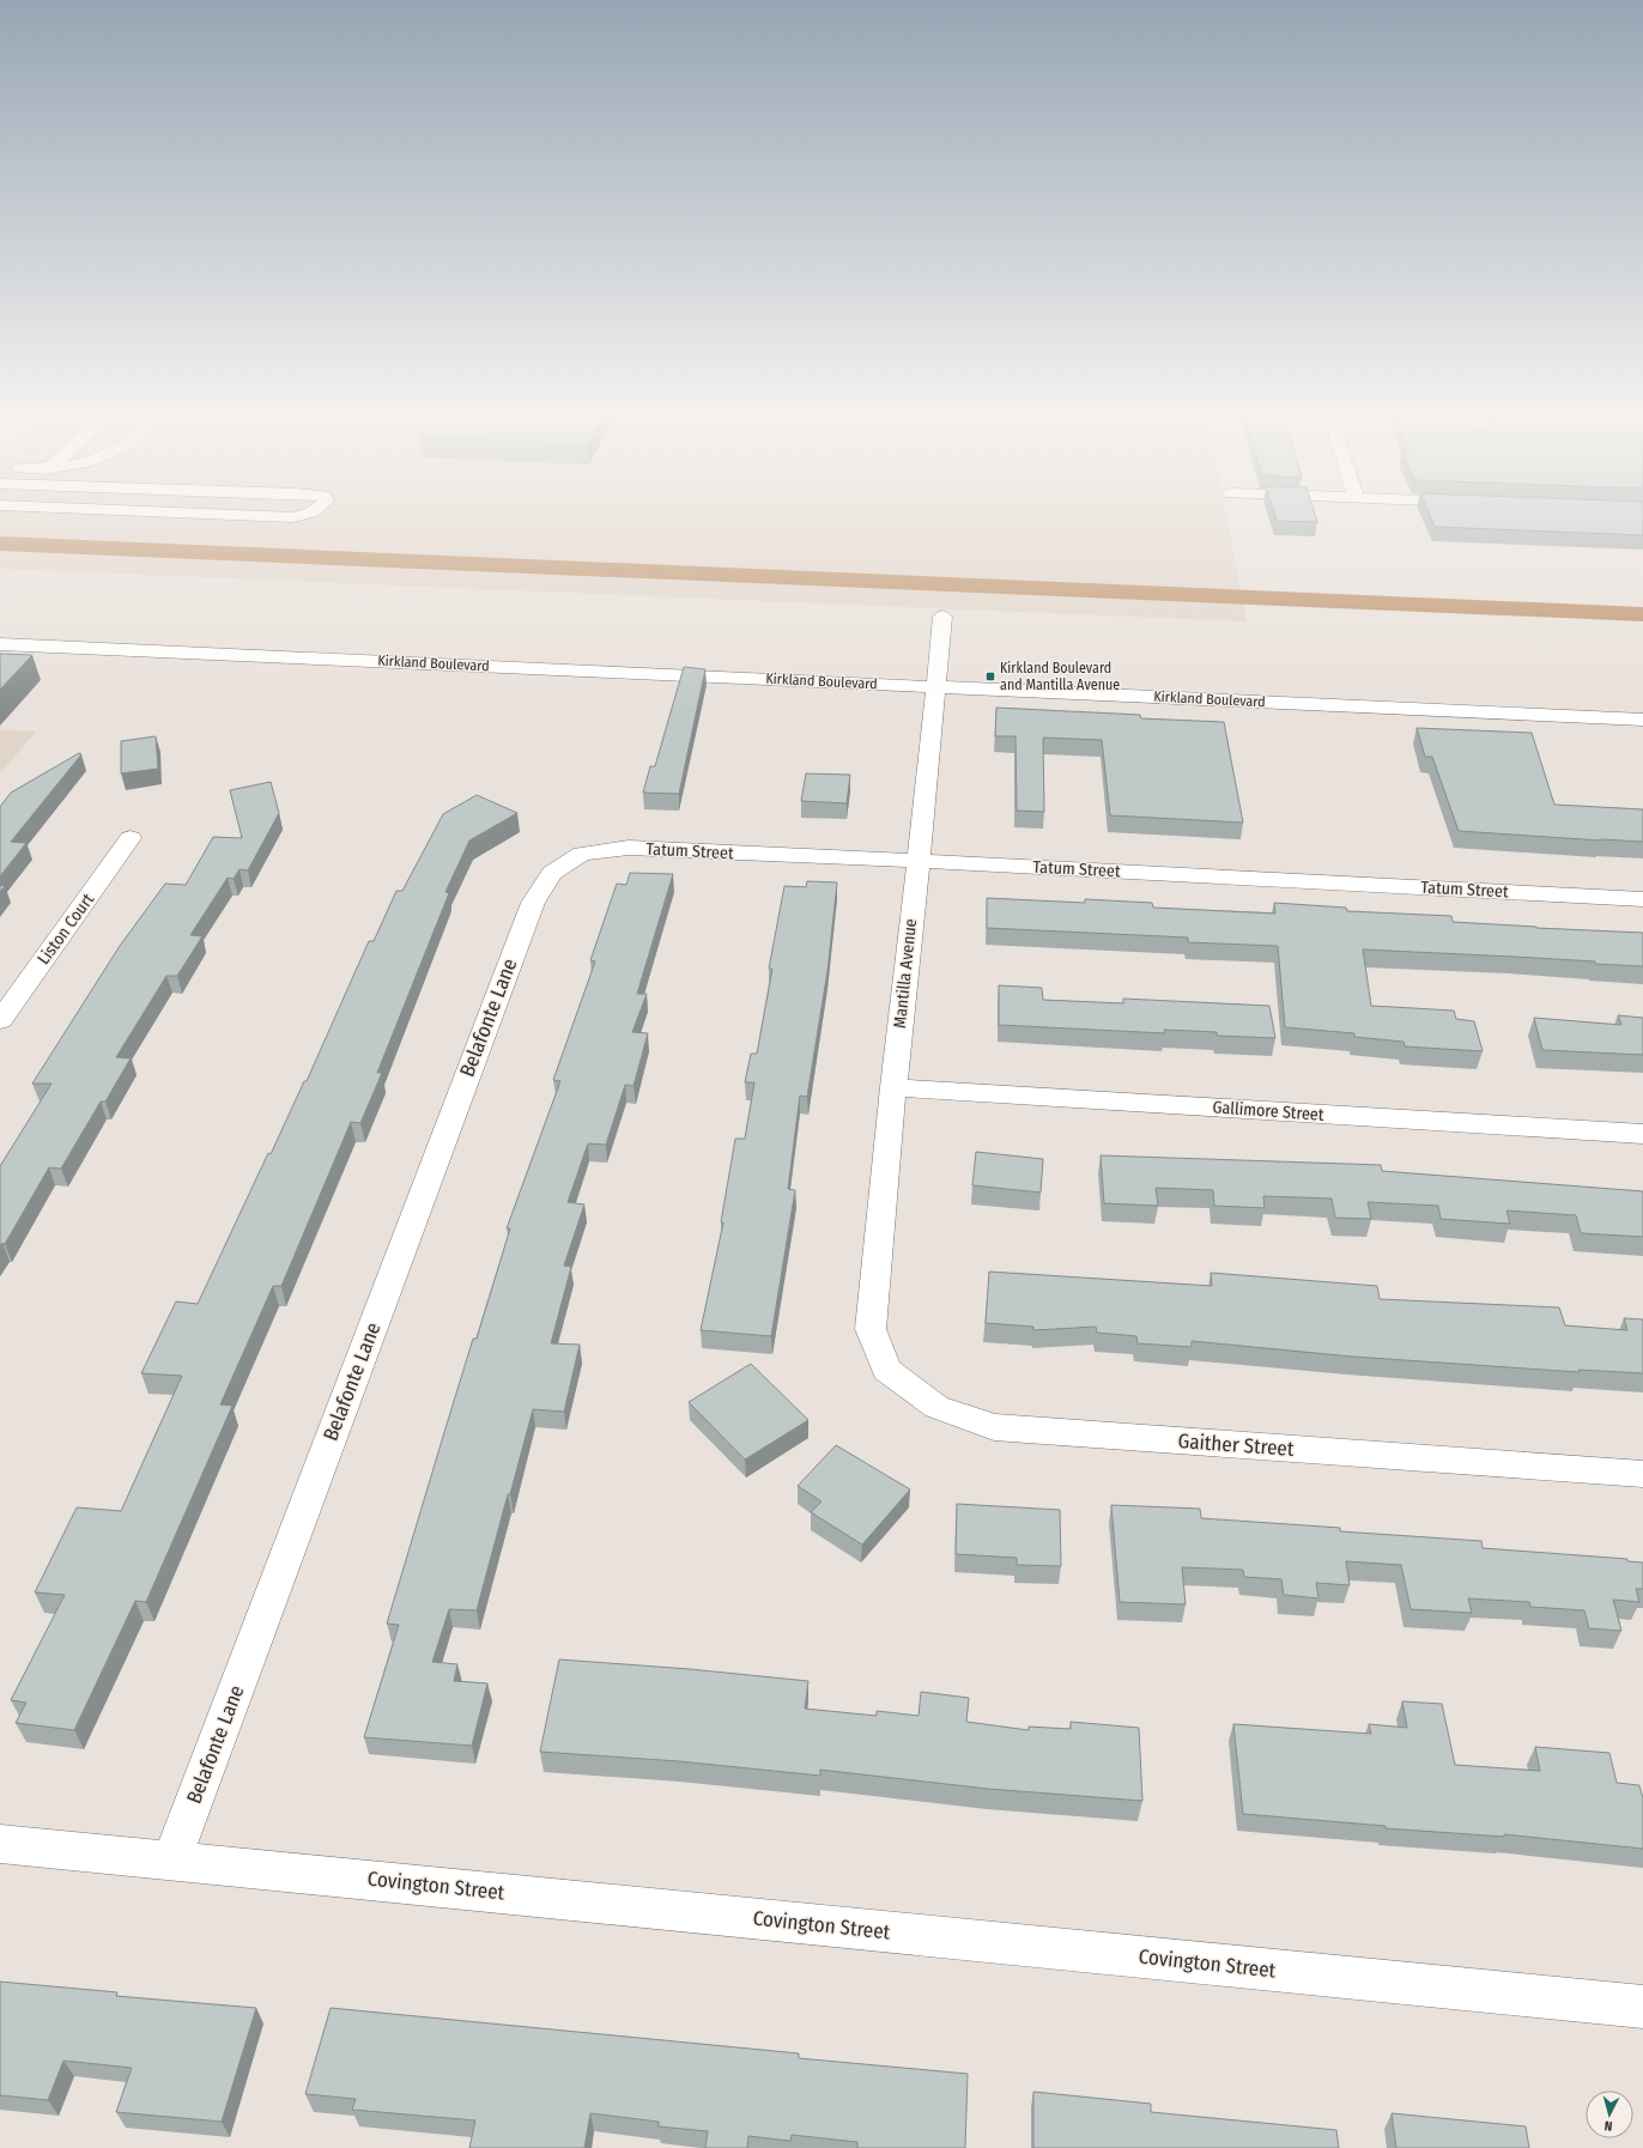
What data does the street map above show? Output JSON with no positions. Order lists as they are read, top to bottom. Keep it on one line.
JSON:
{"streets":{"street":["Kirkland Boulevard","Tatum Street","Liston Court","Mantilla Avenue","Belafonte Lane","Gallimore Street","Gaither Street","Covington Street"]},"crossings":[["Kirkland Boulevard","Mantilla Avenue"],["Tatum Street","Mantilla Avenue"],["Tatum Street","Belafonte Lane"],["Mantilla Avenue","Gallimore Street"],["Mantilla Avenue","Gaither Street"],["Belafonte Lane","Covington Street"]],"places":{"transit":["Kirkland Boulevard and Mantilla Avenue"]},"north":"bottom"}
